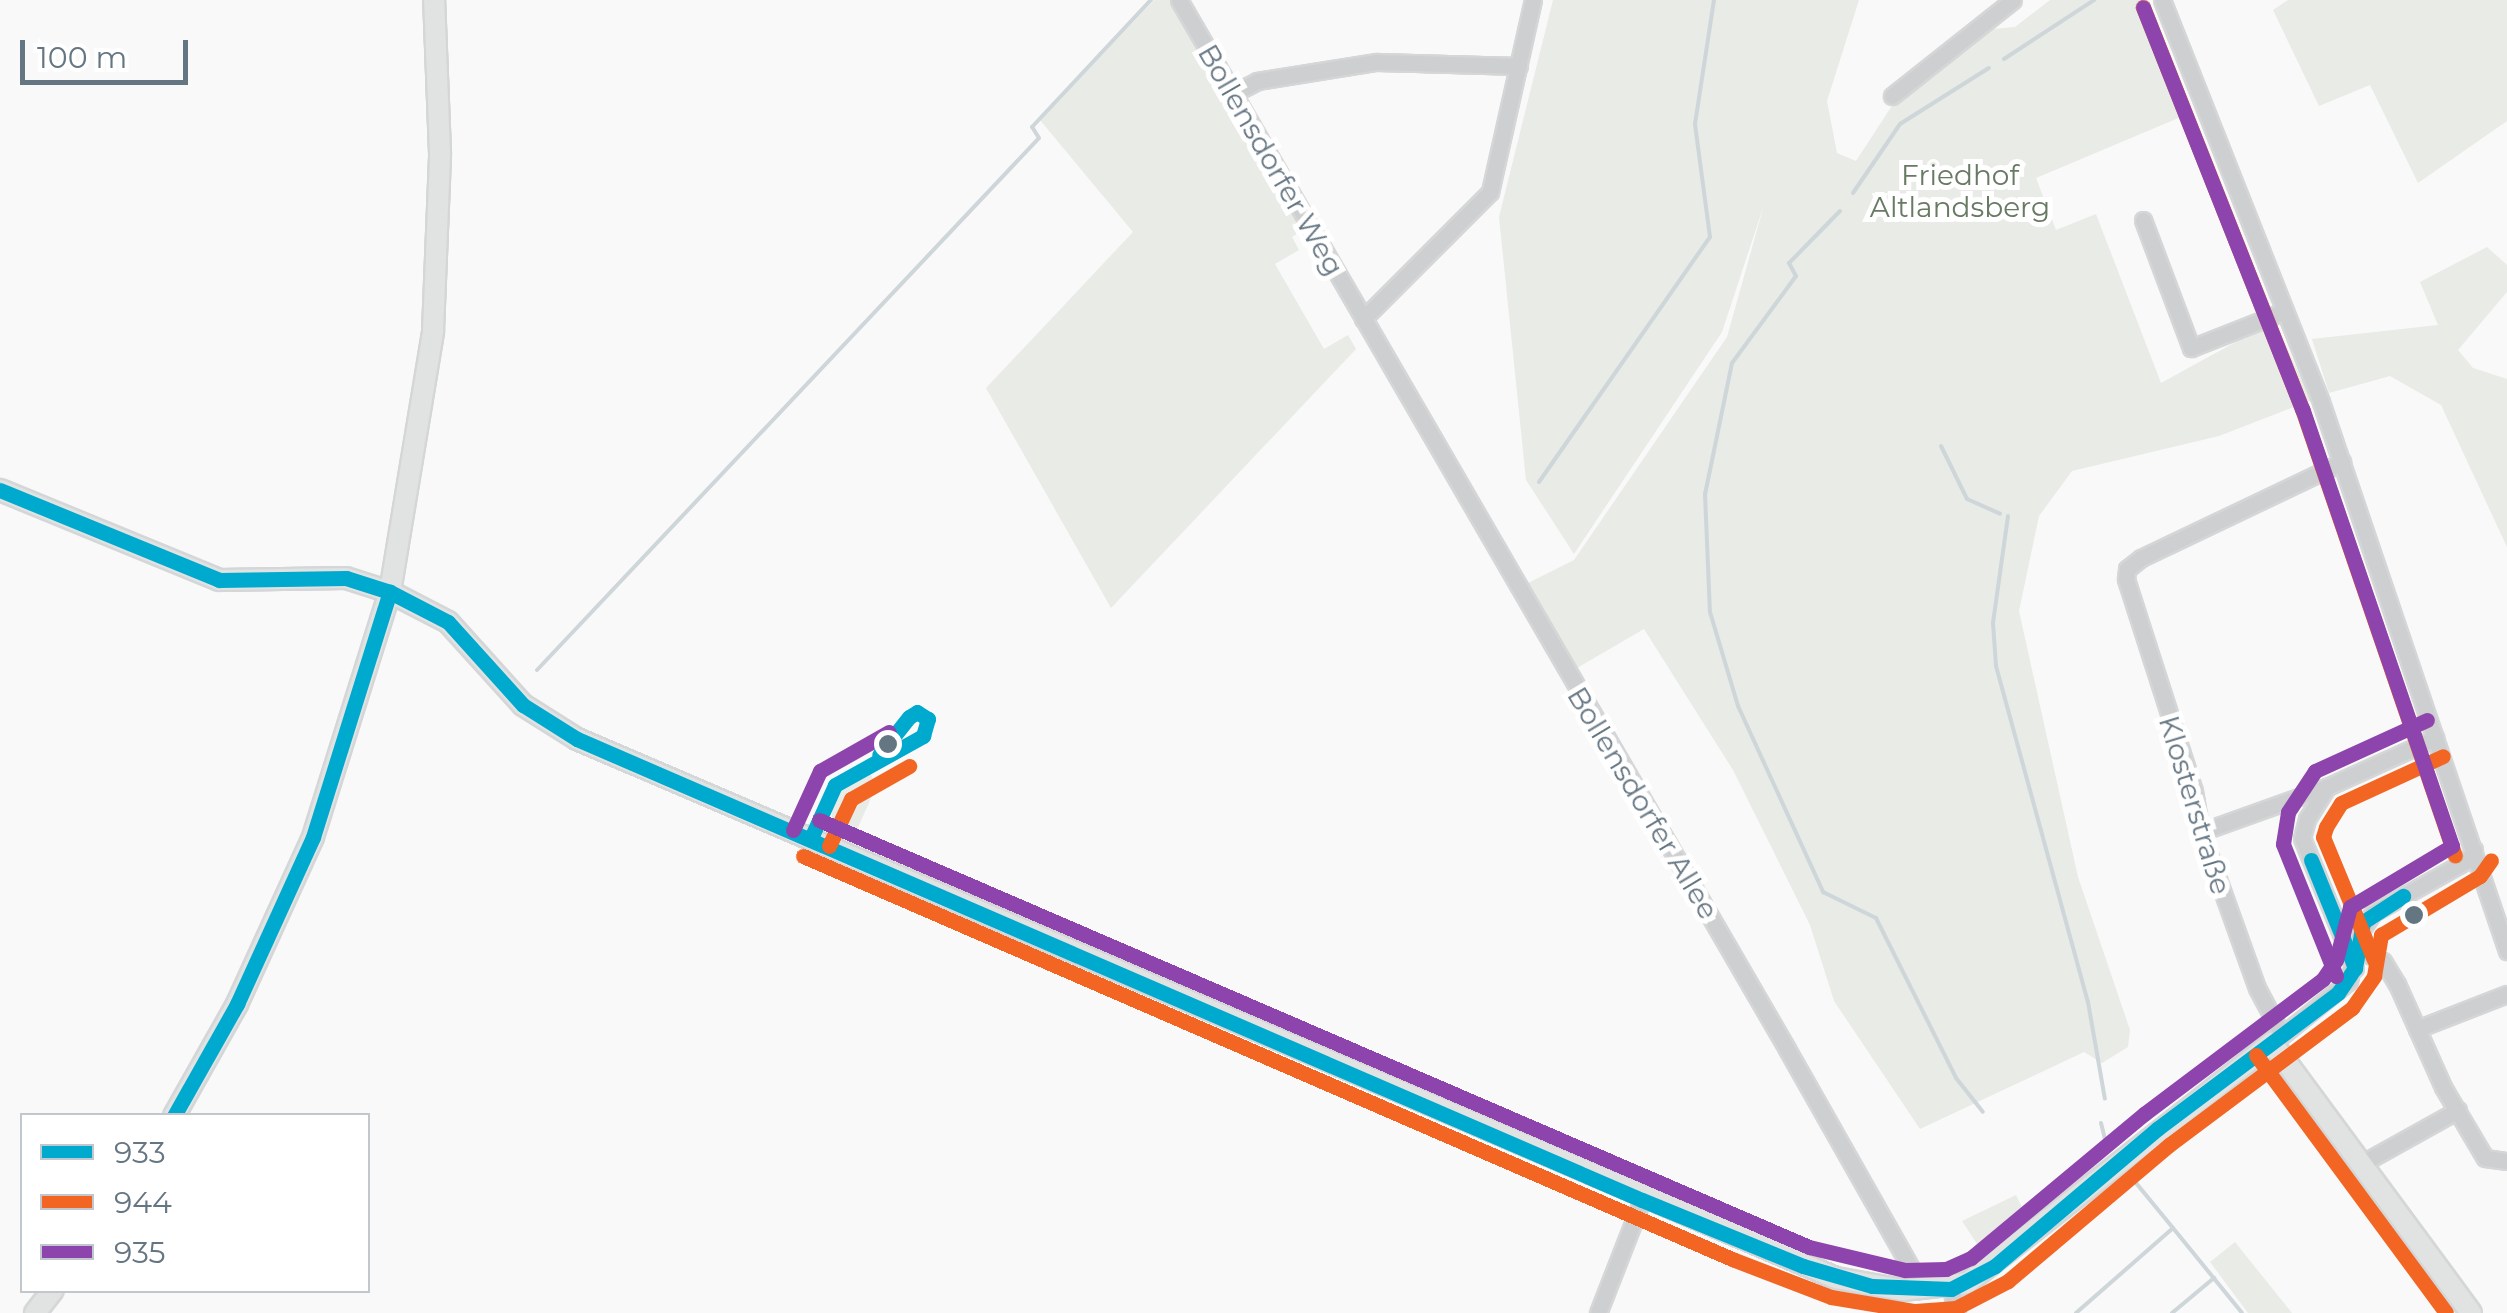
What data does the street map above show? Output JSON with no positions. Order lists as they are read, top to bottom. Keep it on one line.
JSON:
{"streets":{"street":["Bollensdorfer Weg","Bollensdorfer Allee","Klosterstraße"]},"crossings":[["Bollensdorfer Weg","Bollensdorfer Allee"]],"parks":["Friedhof Altlandsberg"],"lines":["transit line 944","transit line 935","transit line 933"],"legend":["933","944","935"],"scale_bar":"100 m"}
